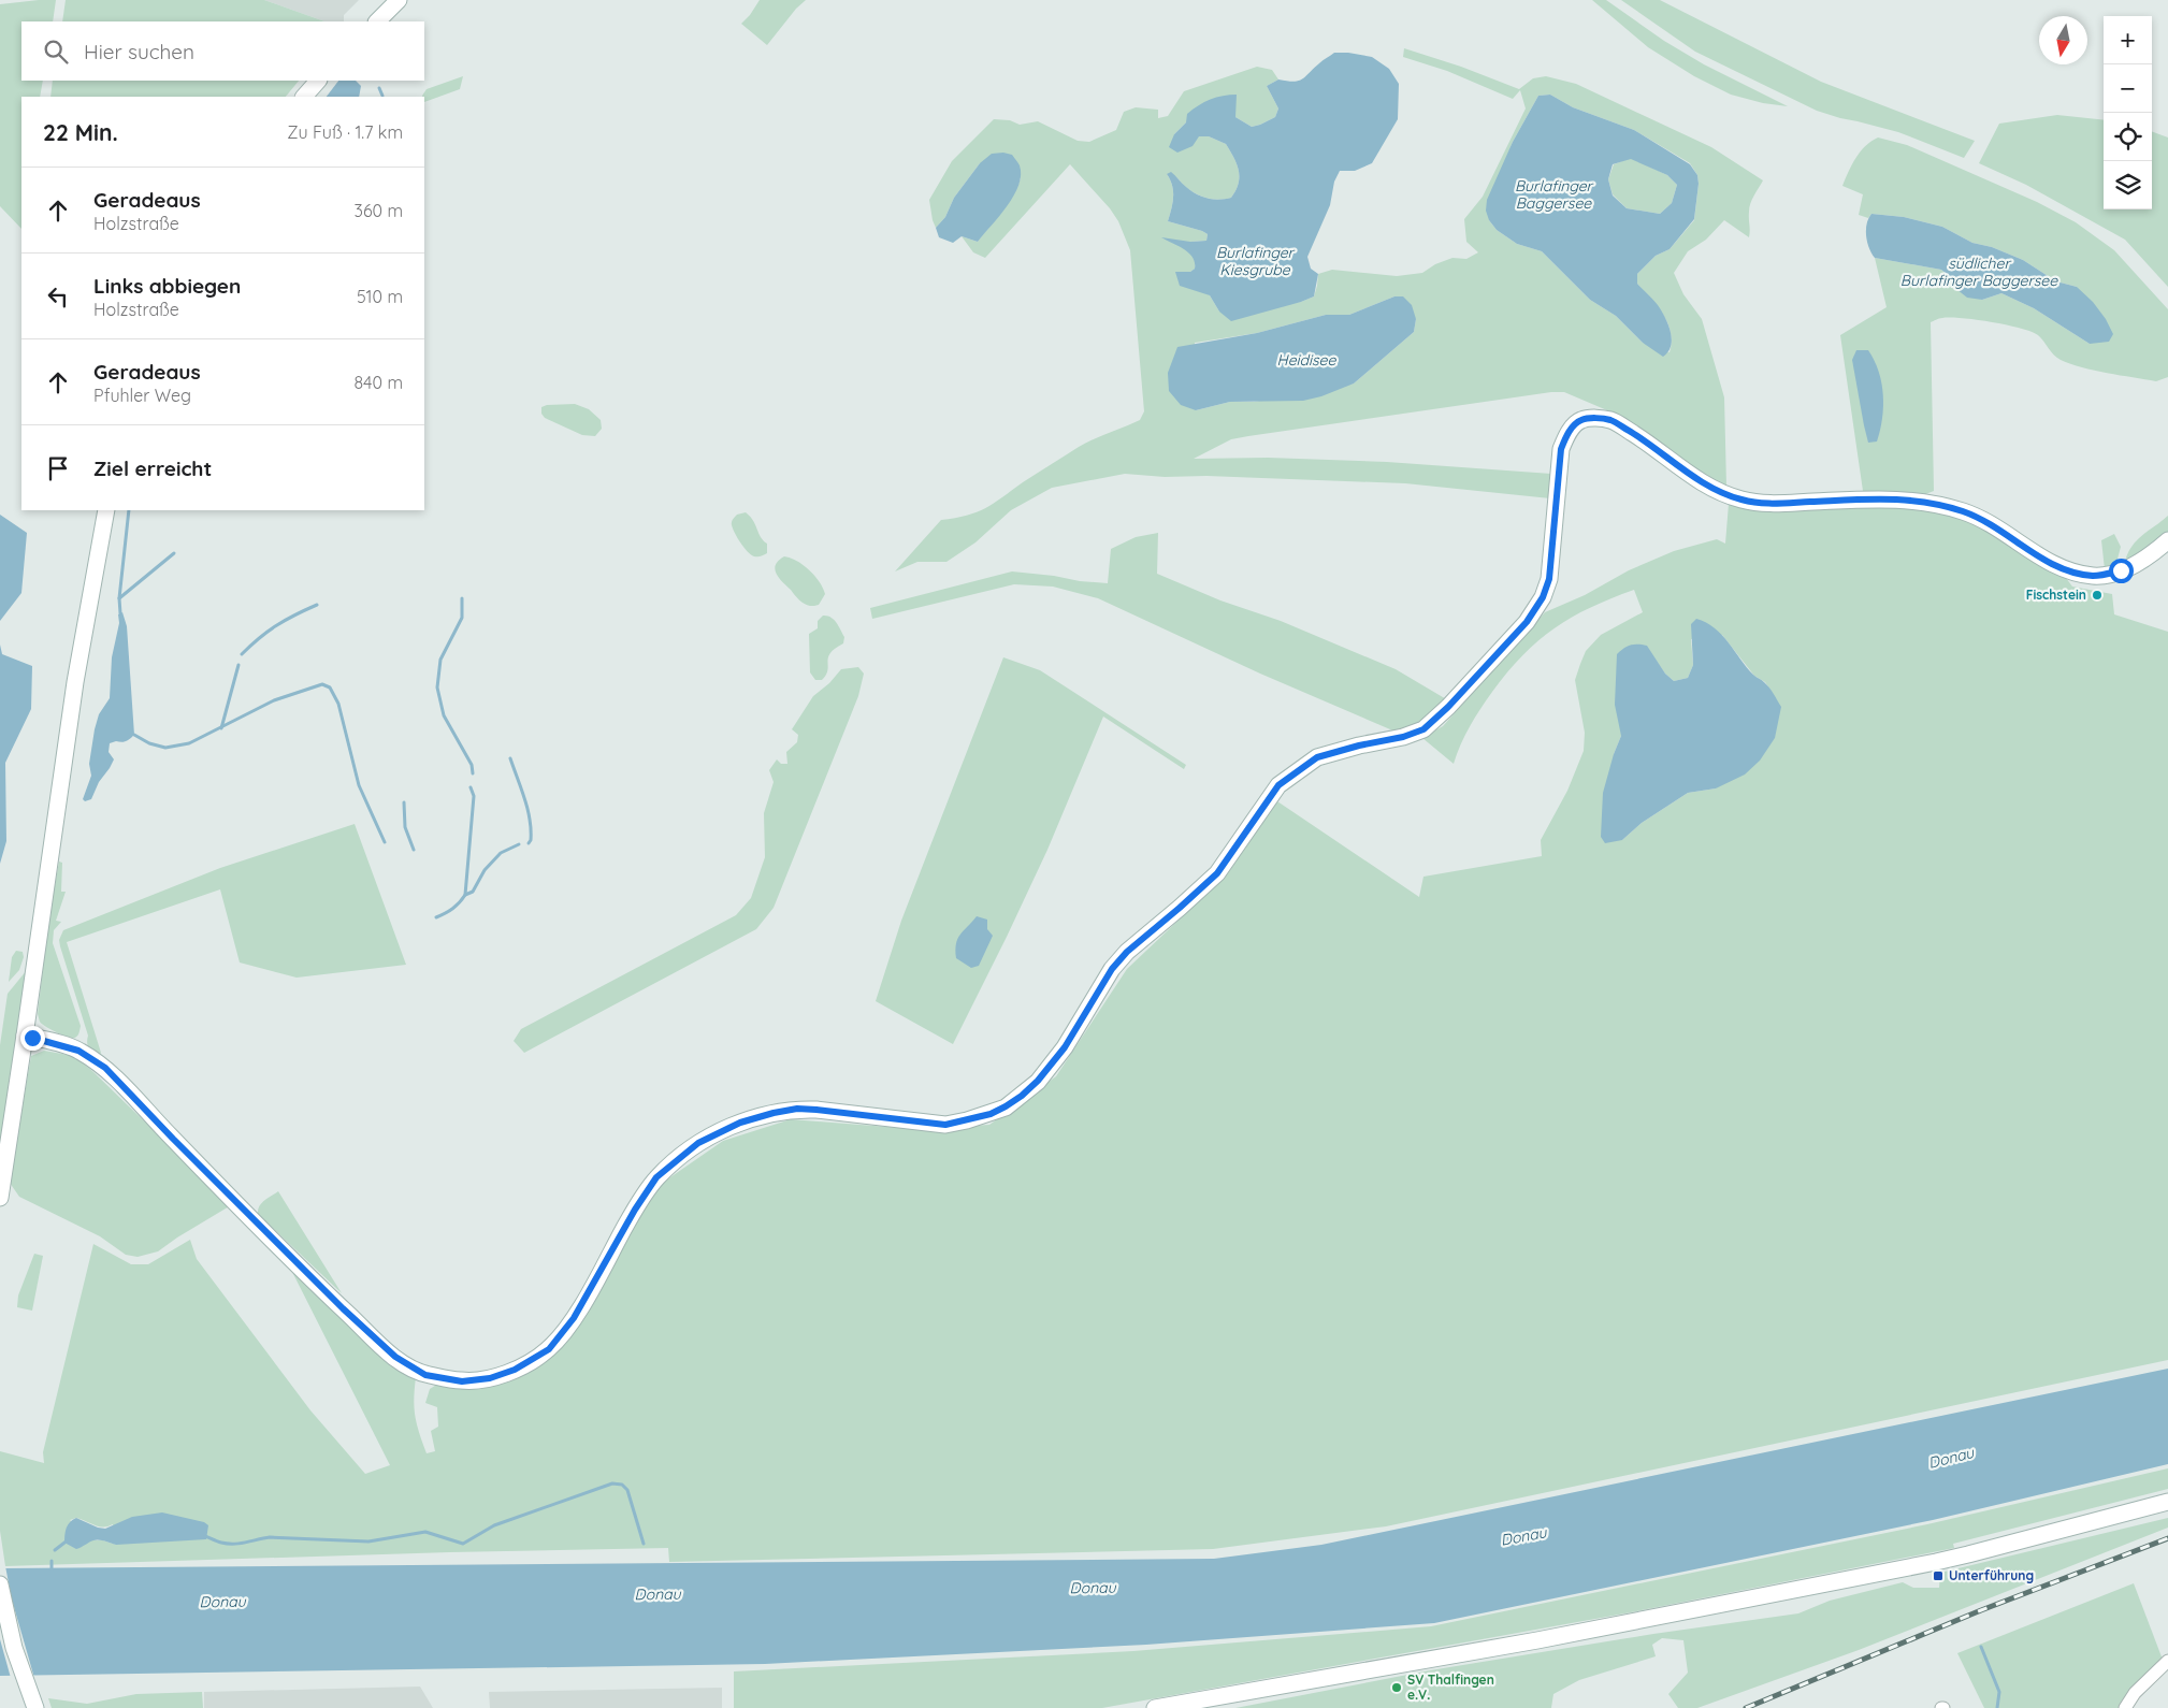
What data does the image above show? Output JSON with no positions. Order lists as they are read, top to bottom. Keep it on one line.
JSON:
{"water":["Burlafinger Baggersee","Burlafinger Kiesgrube","südlicher Burlafinger Baggersee","Heidisee","Donau"],"places":{"other":["Fischstein","SV Thalfingen e.V."],"transit":["Unterführung"]},"north":"bottom","page":{"map_buttons":["+","−"],"search":"Hier suchen","heading":["22 Min.","Zu Fuß · 1.7 km"],"list":[["Geradeaus","Holzstraße","360 m"],["Links abbiegen","Holzstraße","510 m"],["Geradeaus","Pfuhler Weg","840 m"],"Ziel erreicht"]}}
